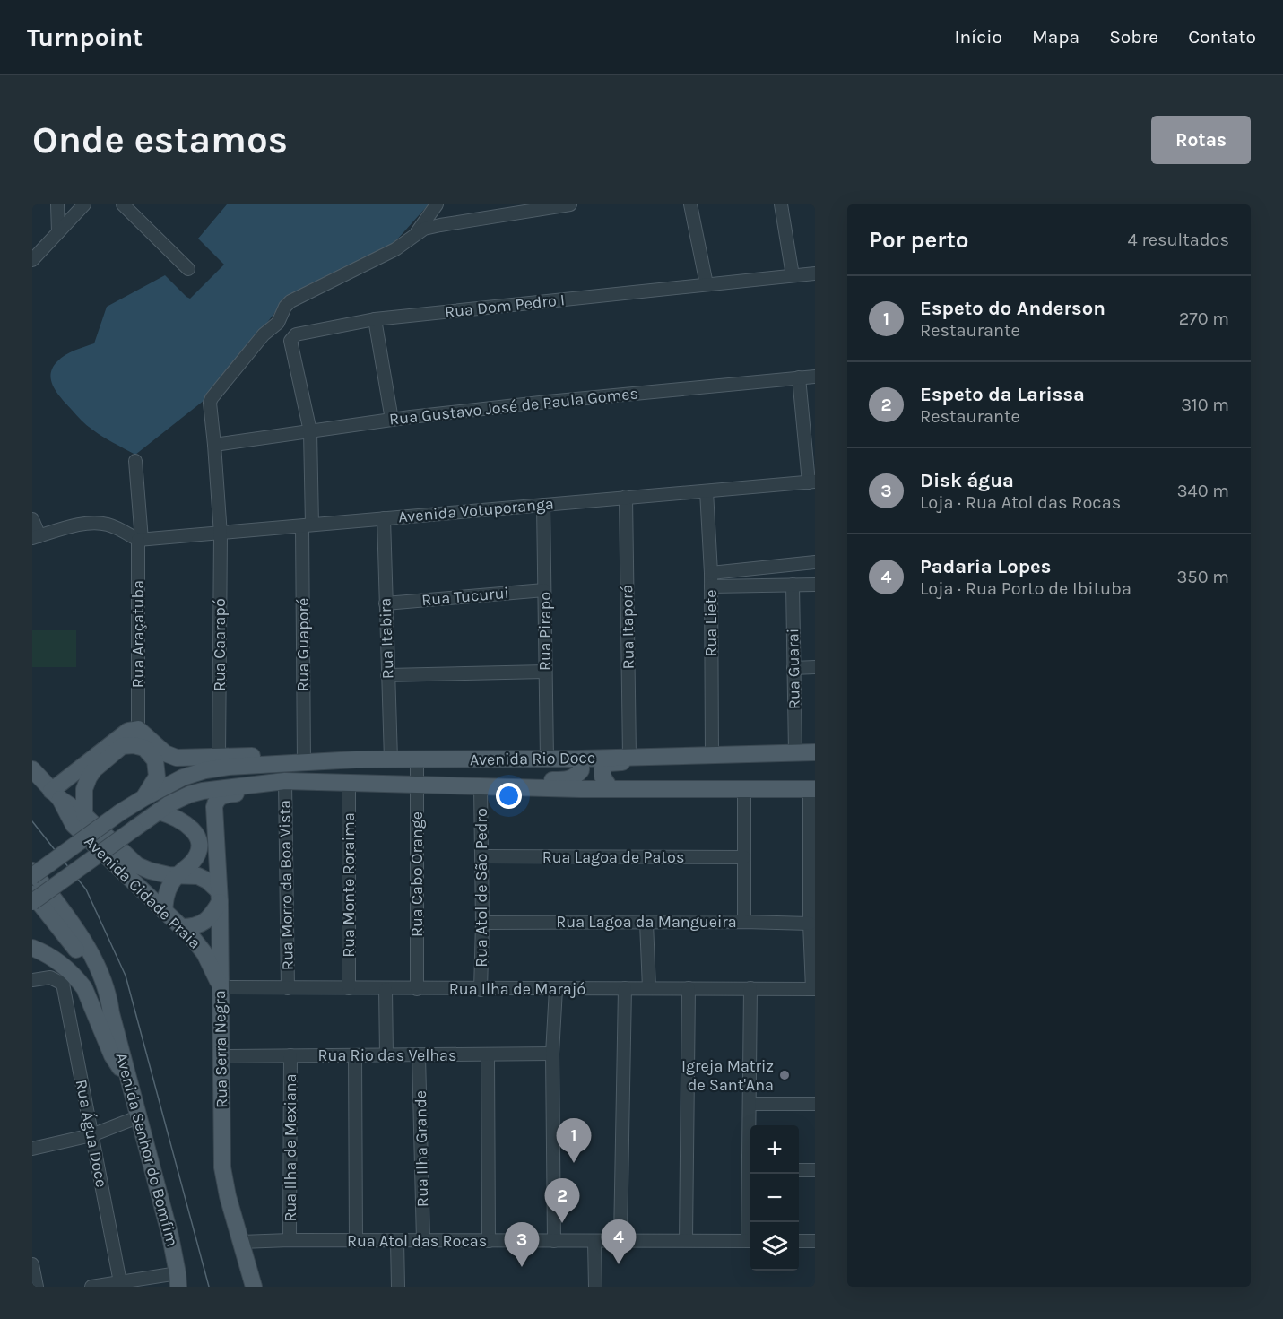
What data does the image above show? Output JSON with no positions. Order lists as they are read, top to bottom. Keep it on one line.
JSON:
{"streets":{"main road":["Avenida Rio Doce","Avenida Cidade Praia","Rua Serra Negra","Avenida Senhor do Bomfim"],"street":["Rua Dom Pedro I","Rua Gustavo José de Paula Gomes","Avenida Votuporanga","Rua Tucurui","Rua Liete","Rua Itaporá","Rua Pirapo","Rua Araçatuba","Rua Itabira","Rua Caarapó","Rua Guaporé","Rua Guarai","Rua Lagoa de Patos","Rua Cabo Orange","Rua Morro da Boa Vista","Rua Monte Roraima","Rua Atol de São Pedro","Rua Lagoa da Mangueira","Rua Ilha de Marajó","Rua Rio das Velhas","Rua Água Doce","Rua Ilha de Mexiana","Rua Ilha Grande","Rua Atol das Rocas"]},"crossings":[["Rua Dom Pedro I","Rua Gustavo José de Paula Gomes"],["Rua Dom Pedro I","Rua Guaporé"],["Rua Gustavo José de Paula Gomes","Rua Caarapó"],["Rua Gustavo José de Paula Gomes","Rua Guaporé"],["Avenida Votuporanga","Rua Liete"],["Avenida Votuporanga","Rua Itaporá"],["Avenida Votuporanga","Rua Pirapo"],["Avenida Votuporanga","Rua Araçatuba"],["Avenida Votuporanga","Rua Itabira"],["Avenida Votuporanga","Rua Caarapó"],["Avenida Votuporanga","Rua Guaporé"],["Rua Tucurui","Rua Pirapo"],["Rua Tucurui","Rua Itabira"],["Rua Liete","Avenida Rio Doce"],["Rua Itaporá","Avenida Rio Doce"],["Rua Pirapo","Avenida Rio Doce"],["Rua Itabira","Avenida Rio Doce"],["Rua Guaporé","Avenida Rio Doce"],["Rua Guarai","Avenida Rio Doce"],["Avenida Rio Doce","Rua Cabo Orange"],["Avenida Rio Doce","Rua Morro da Boa Vista"],["Avenida Rio Doce","Rua Monte Roraima"],["Avenida Rio Doce","Rua Atol de São Pedro"],["Avenida Rio Doce","Rua Serra Negra"],["Rua Lagoa de Patos","Rua Atol de São Pedro"],["Rua Cabo Orange","Rua Ilha de Marajó"],["Rua Morro da Boa Vista","Rua Ilha de Marajó"],["Rua Monte Roraima","Rua Ilha de Marajó"],["Rua Atol de São Pedro","Rua Lagoa da Mangueira"],["Rua Atol de São Pedro","Rua Ilha de Marajó"],["Avenida Cidade Praia","Rua Ilha de Marajó"],["Avenida Cidade Praia","Rua Serra Negra"],["Rua Ilha de Marajó","Rua Serra Negra"],["Rua Serra Negra","Rua Rio das Velhas"],["Rua Serra Negra","Rua Atol das Rocas"],["Rua Rio das Velhas","Rua Ilha de Mexiana"],["Rua Rio das Velhas","Rua Ilha Grande"],["Rua Ilha de Mexiana","Rua Atol das Rocas"],["Rua Ilha Grande","Rua Atol das Rocas"]],"places":["Igreja Matriz de Sant'Ana"],"page":{"header":"Turnpoint","nav":["Início","Mapa","Sobre","Contato"],"buttons":"Rotas","title":"Onde estamos","heading":["Por perto","4 resultados"],"list":[{"mark":"1","name":"Espeto do Anderson","note":"Restaurante","value":"270 m"},{"mark":"2","name":"Espeto da Larissa","note":"Restaurante","value":"310 m"},{"mark":"3","name":"Disk água","note":"Loja · Rua Atol das Rocas","value":"340 m"},{"mark":"4","name":"Padaria Lopes","note":"Loja · Rua Porto de Ibituba","value":"350 m"}],"pins":["1","2","4","3"],"map_buttons":["+","−"]}}
